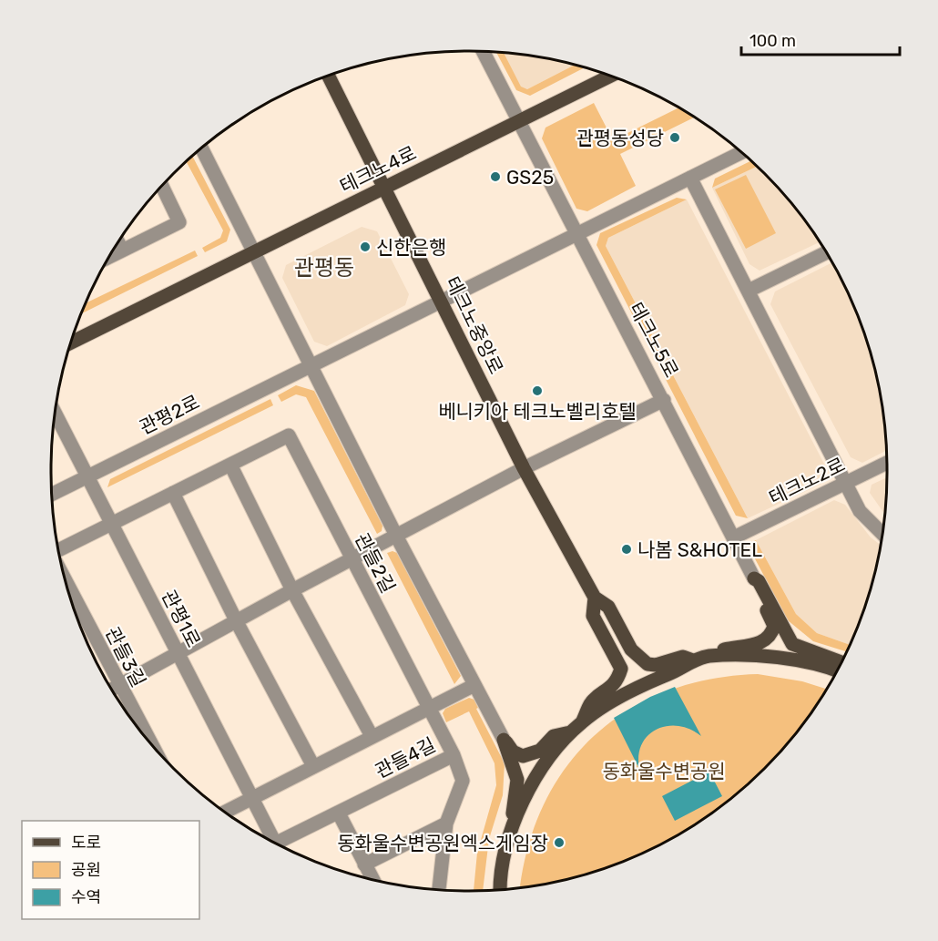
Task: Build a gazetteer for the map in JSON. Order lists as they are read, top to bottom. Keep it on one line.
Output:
{"streets":{"main road":["테크노4로","테크노중앙로"],"street":["테크노5로","관평2로","테크노2로","관들2길","관평1로","관들3길","관들4길"]},"crossings":[["테크노4로","테크노중앙로"],["테크노중앙로","관평2로"],["테크노5로","관평2로"],["테크노5로","테크노2로"],["관평2로","관평1로"],["관들2길","관평1로"],["관들2길","관들3길"],["관들2길","관들4길"],["관평1로","관들3길"]],"districts":["관평동"],"parks":["동화울수변공원"],"places":["관평동성당","GS25","신한은행","베니키아 테크노벨리호텔","나봄 S&HOTEL","동화울수변공원엑스게임장"],"legend":["도로","공원","수역"],"scale_bar":"100 m"}
